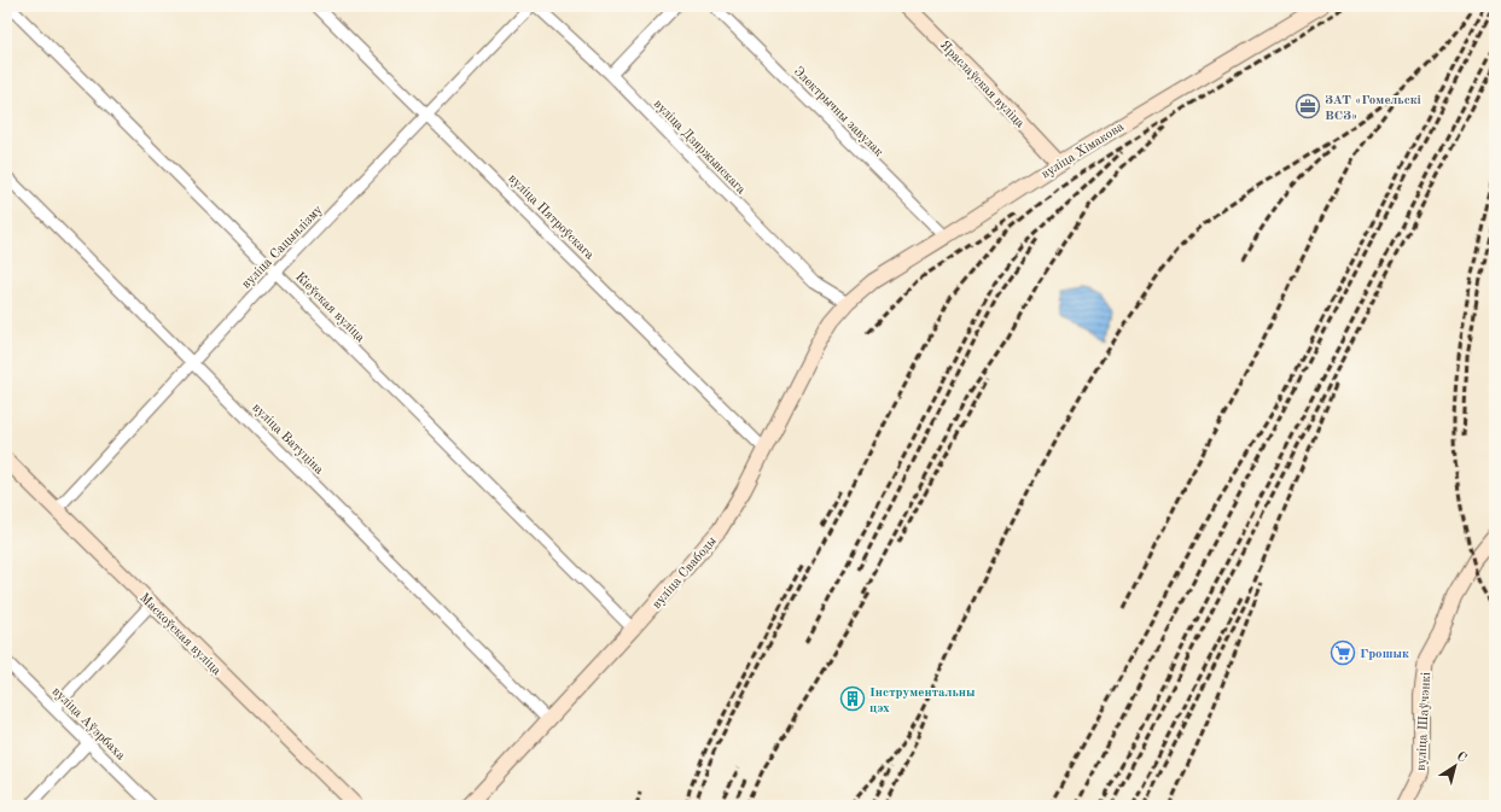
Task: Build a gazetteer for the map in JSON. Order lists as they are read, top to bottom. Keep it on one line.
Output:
{"streets":{"street":["Яраслаўская вуліца","Электрычны завулак","вуліца Дзяржынскага","вуліца Хімакова","вуліца Пятроўскага","вуліца Сацыялізму","Кіеўская вуліца","вуліца Ватуціна","вуліца Свабоды","Маскоўская вуліца","вуліца Шаўчэнкі","вуліца Аўэрбаха"]},"crossings":[["Яраслаўская вуліца","вуліца Хімакова"],["Электрычны завулак","вуліца Хімакова"],["вуліца Дзяржынскага","вуліца Хімакова"],["вуліца Дзяржынскага","вуліца Свабоды"],["вуліца Хімакова","вуліца Свабоды"],["вуліца Пятроўскага","вуліца Сацыялізму"],["вуліца Пятроўскага","вуліца Свабоды"],["вуліца Сацыялізму","Кіеўская вуліца"],["вуліца Сацыялізму","вуліца Ватуціна"],["вуліца Сацыялізму","Маскоўская вуліца"],["Кіеўская вуліца","вуліца Свабоды"],["вуліца Ватуціна","вуліца Свабоды"]],"places":{"office":["ЗАТ «Гомельскі ВСЗ»"],"supermarket":["Грошык"],"building":["Інструментальны цэх"]},"north":"top right"}
